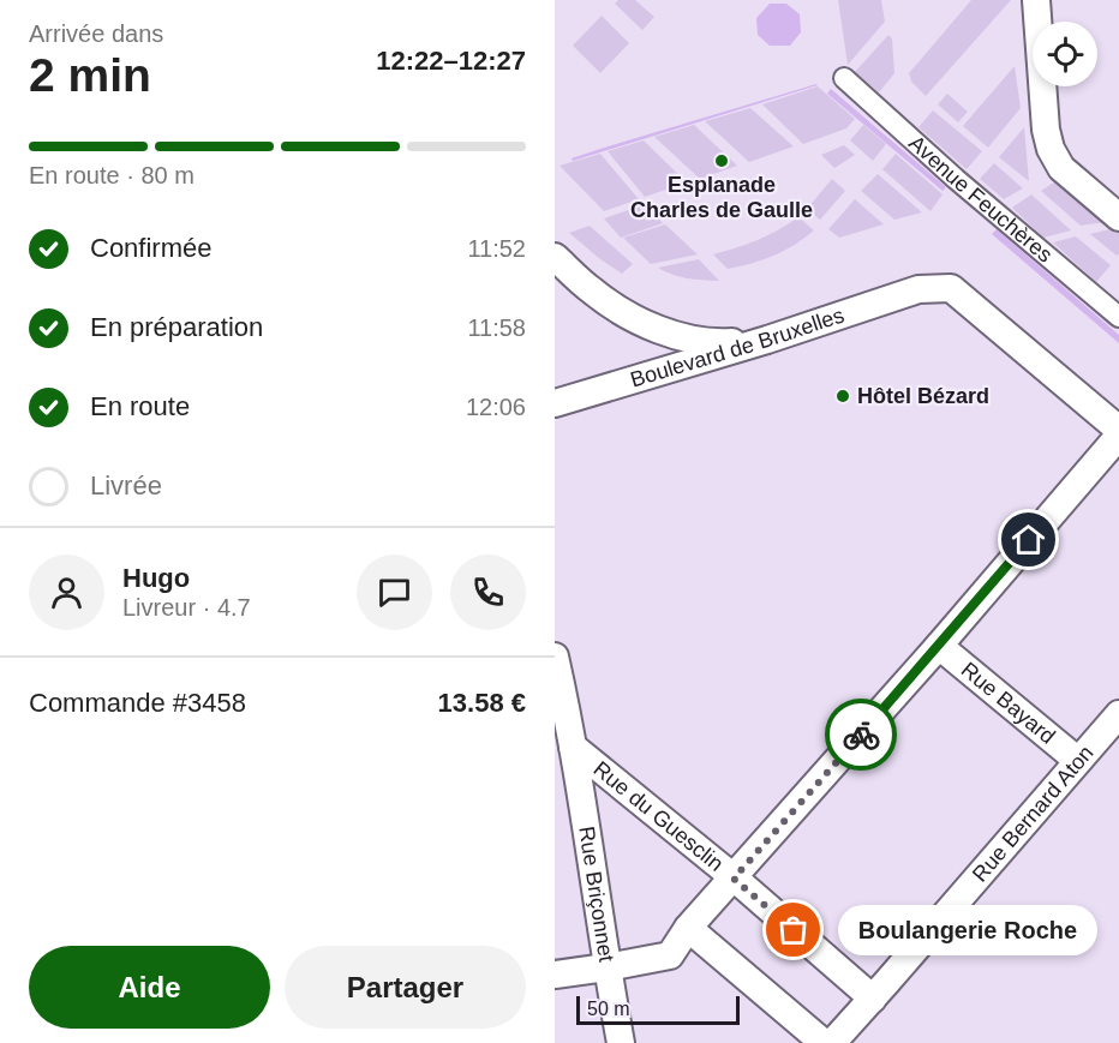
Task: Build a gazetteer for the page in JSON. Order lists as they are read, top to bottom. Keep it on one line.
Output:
{"streets":{"street":["Avenue Feuchères","Boulevard de Bruxelles","Rue Bayard","Rue Bernard Aton","Rue du Guesclin","Rue Briçonnet"]},"crossings":[["Rue Bayard","Rue Bernard Aton"],["Rue Bernard Aton","Rue du Guesclin"],["Rue du Guesclin","Rue Briçonnet"]],"places":["Esplanade Charles de Gaulle","Hôtel Bézard","Boulangerie Roche"],"scale_bar":"50 m","page":{"heading":["2 min","Arrivée dans","12:22–12:27"],"panel":["Hugo","Livreur · 4.7","Commande #3458","13.58 €"],"bar":"En route · 80 m","list":[["Confirmée","11:52"],["En préparation","11:58"],["En route","12:06"],"Livrée"],"bubble":"Boulangerie Roche","buttons":["Aide","Partager"],"scale":"50 m"}}
